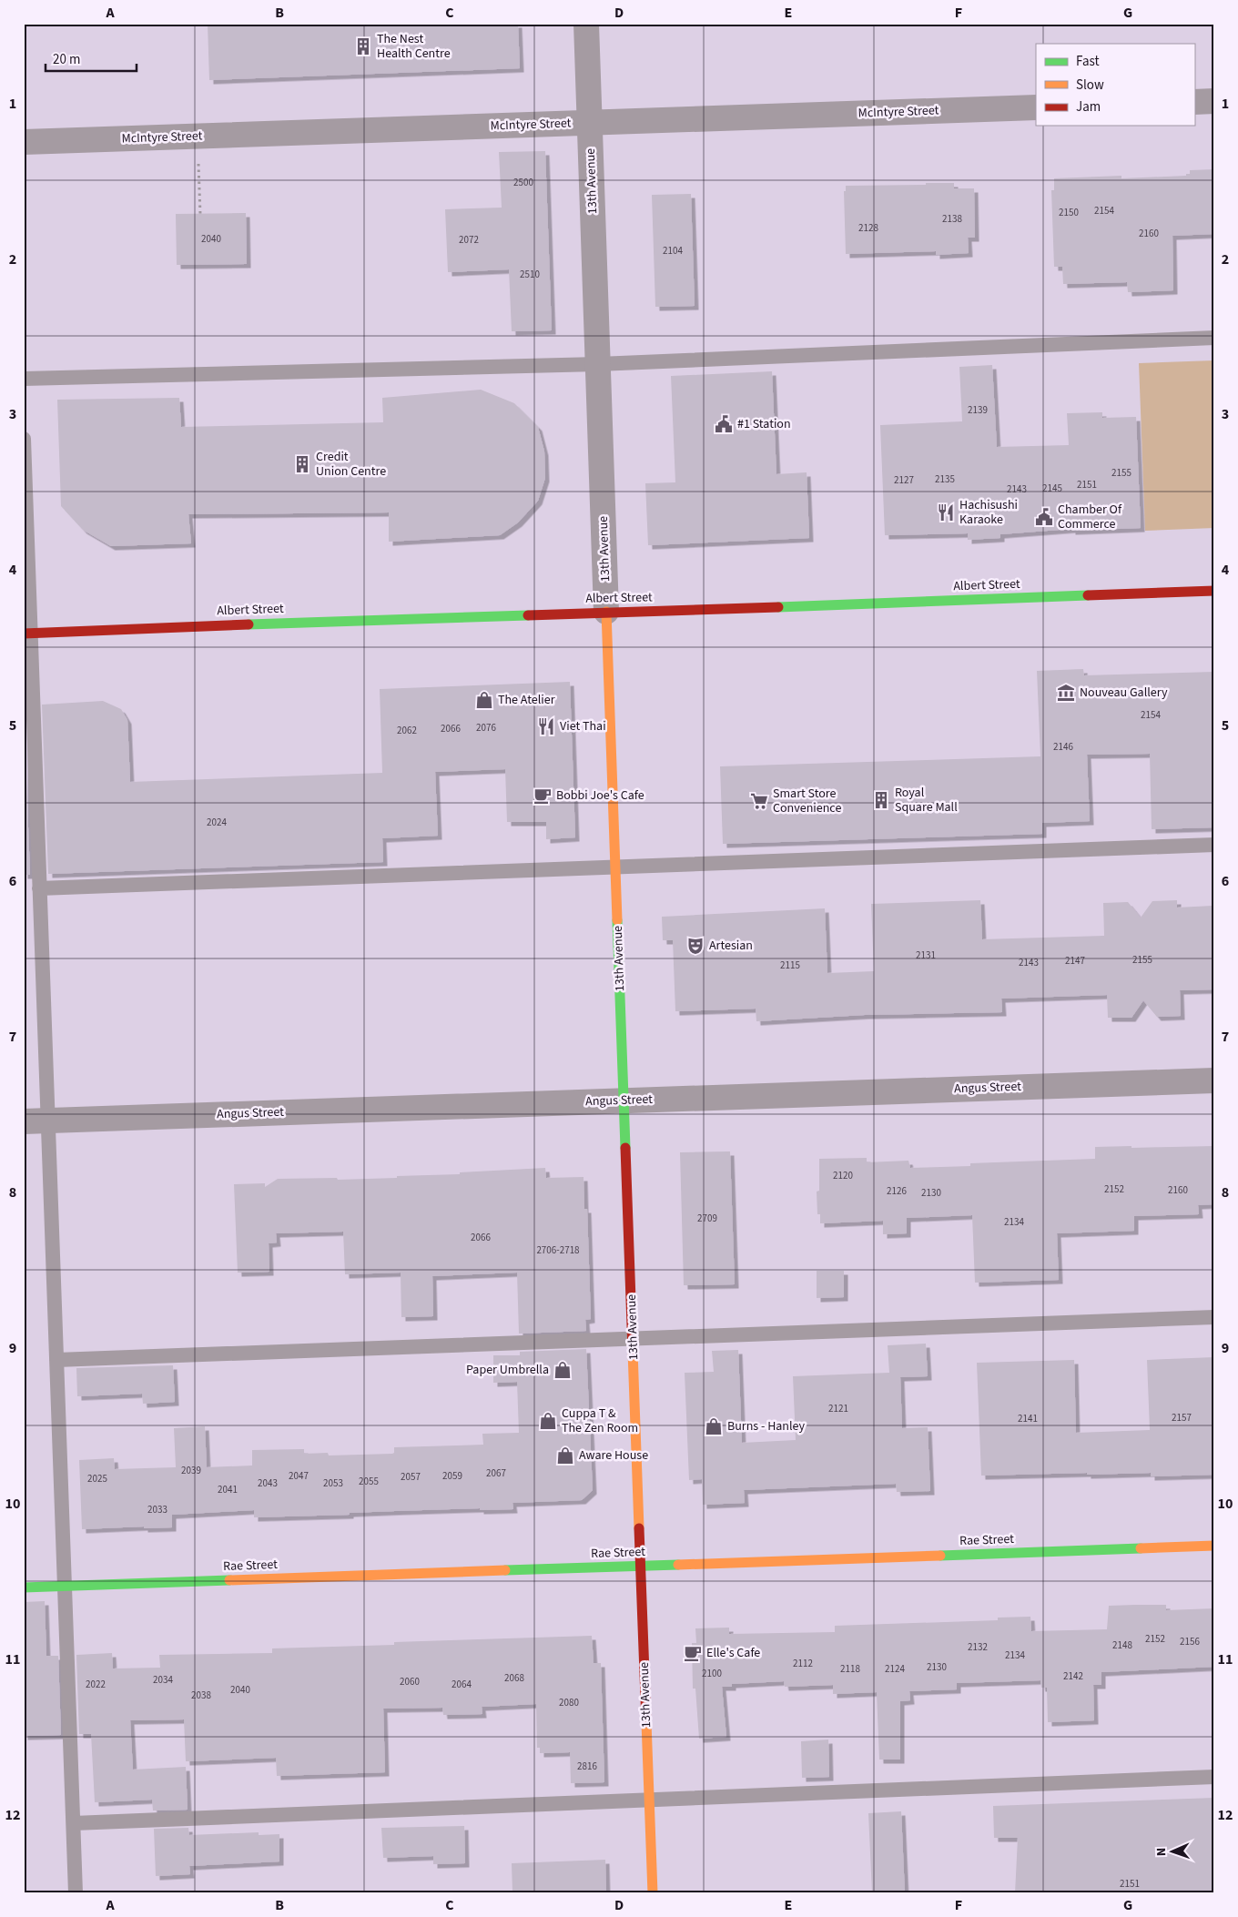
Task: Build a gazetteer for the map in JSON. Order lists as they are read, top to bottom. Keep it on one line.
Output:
{"streets":{"street":["McIntyre Street","13th Avenue","Albert Street","Angus Street","Rae Street"]},"crossings":[["McIntyre Street","13th Avenue"],["13th Avenue","Albert Street"],["13th Avenue","Angus Street"],["13th Avenue","Rae Street"]],"places":{"building":["The Nest Health Centre","Credit Union Centre","Royal Square Mall"],"public building":["#1 Station","Chamber Of Commerce"],"restaurant":["Hachisushi Karaoke","Viet Thai"],"museum":["Nouveau Gallery"],"shop":["The Atelier","Paper Umbrella","Cuppa T & The Zen Room","Burns - Hanley","Aware House"],"cafe":["Bobbi Joe's Cafe","Elle's Cafe"],"supermarket":["Smart Store Convenience"],"theatre":["Artesian"]},"house_numbers":["2500","2154","2150","2138","2128","2160","2040","2072","2104","2510","2139","2155","2135","2127","2151","2145","2143","2154","2076","2066","2062","2146","2024","2131","2155","2147","2143","2115","2120","2152","2160","2126","2130","2709","2134","2066","2706-2718","2121","2157","2141","2039","2067","2047","2059","2057","2025","2055","2043","2053","2041","2033","2152","2156","2148","2132","2134","2112","2130","2118","2124","2100","2142","2068","2034","2060","2022","2064","2040","2038","2080","2816","2151"],"legend":["Fast","Slow","Jam"],"scale_bar":"20 m","north":"left","grid":{"columns":["A","B","C","D","E","F","G"],"rows":["1","2","3","4","5","6","7","8","9","10","11","12"]}}
